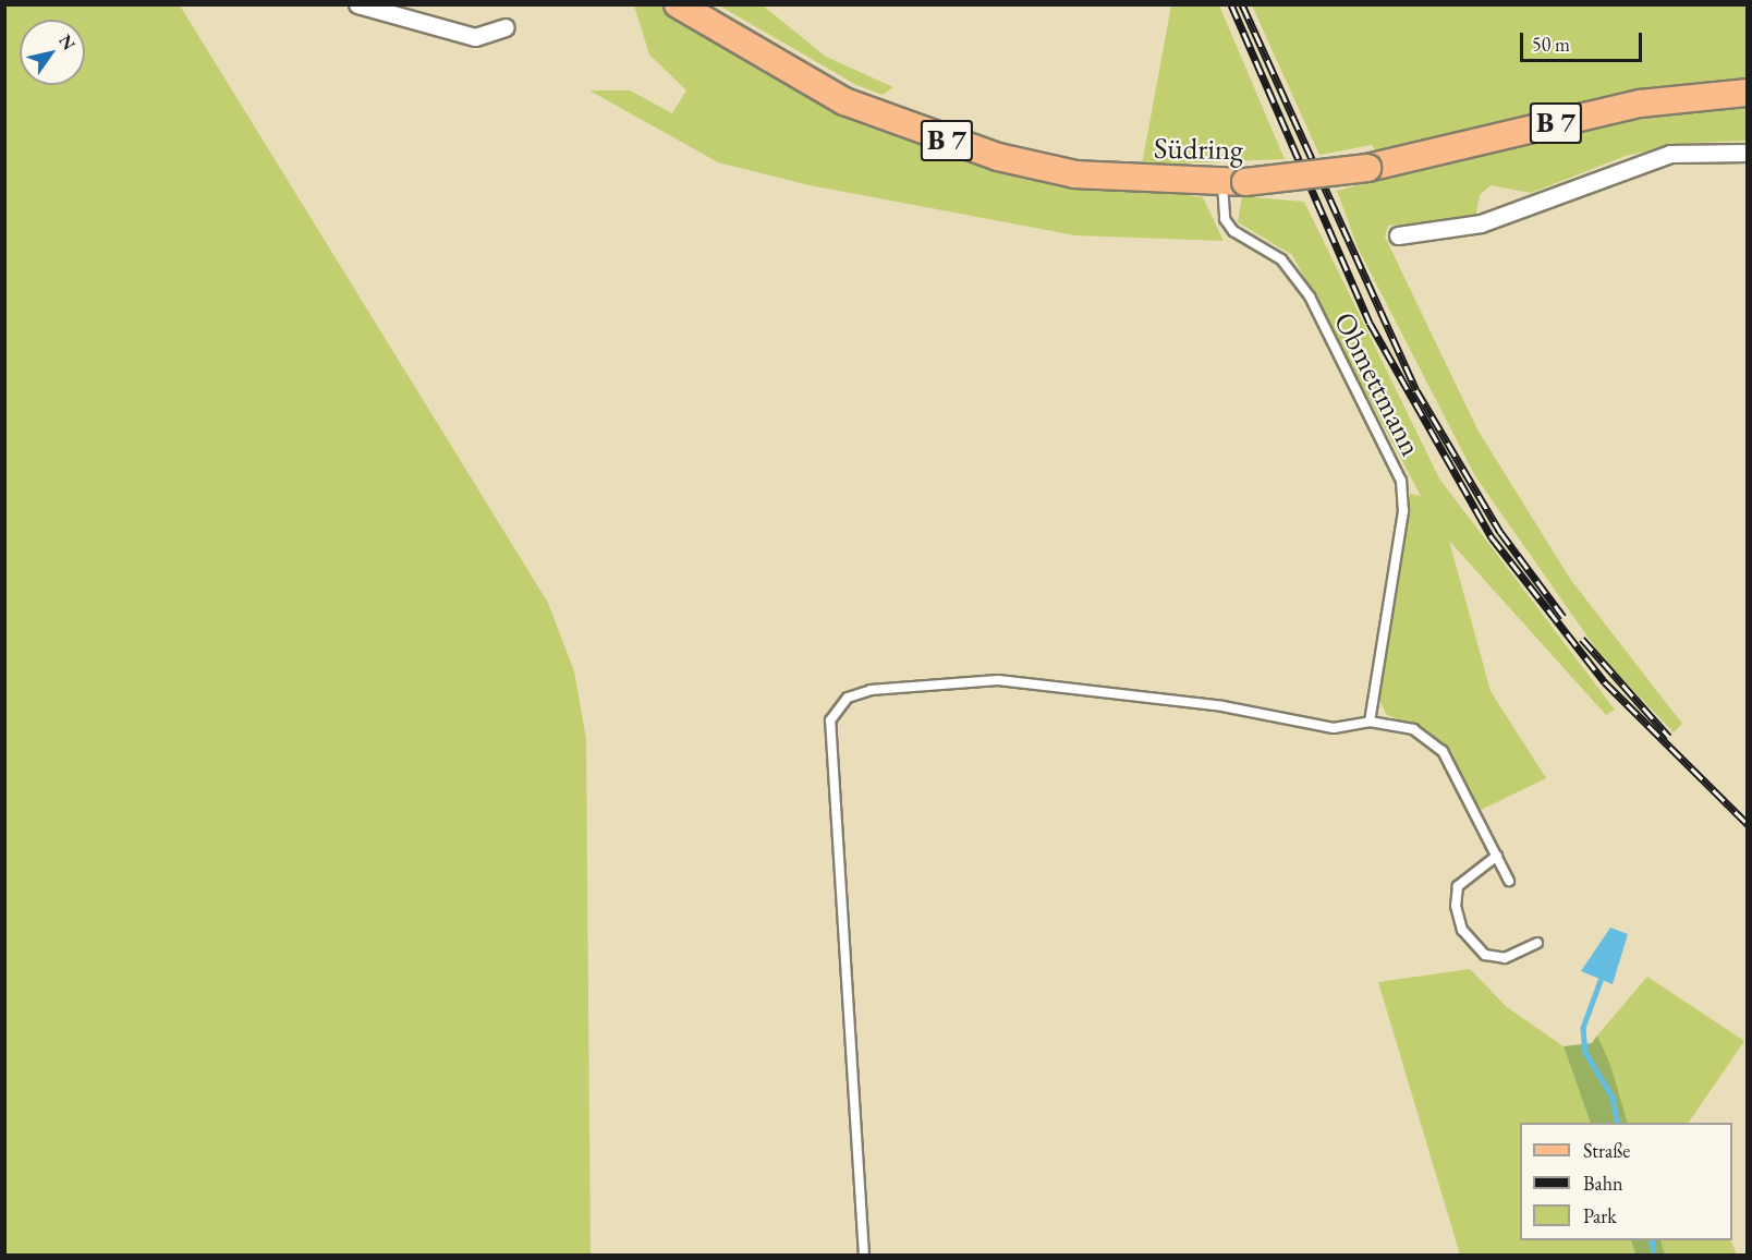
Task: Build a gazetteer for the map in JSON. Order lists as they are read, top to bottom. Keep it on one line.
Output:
{"streets":{"main road":["B 7","Südring"],"lane":["Obmettmann"]},"crossings":[["Südring","Obmettmann"]],"legend":["Straße","Bahn","Park"],"scale_bar":"50 m","north":"top right"}
